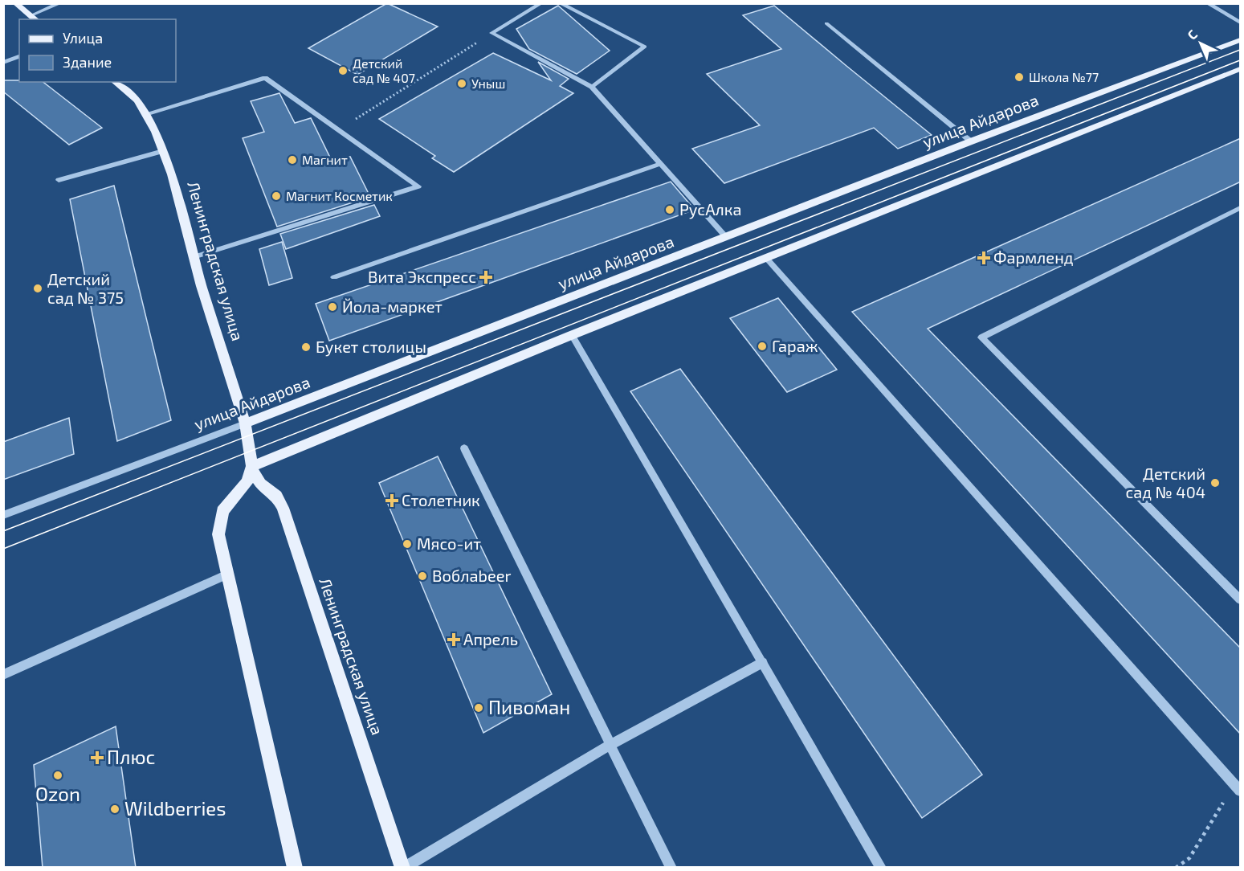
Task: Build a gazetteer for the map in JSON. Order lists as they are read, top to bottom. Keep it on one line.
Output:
{"streets":{"main road":["улица Айдарова","Ленинградская улица"]},"crossings":[["улица Айдарова","Ленинградская улица"]],"places":{"other":["Детский сад № 407","Школа №77","Уныш","Магнит","Магнит Косметик","РусАлка","Детский сад № 375","Йола-маркет","Гараж","Букет столицы","Детский сад № 404","Мясо-ит","Воблаbeer","Пивоман","Ozon","Wildberries"],"health":["Фармленд","Вита Экспресс","Столетник","Апрель","Плюс"]},"legend":["Улица","Здание"],"north":"top left"}
